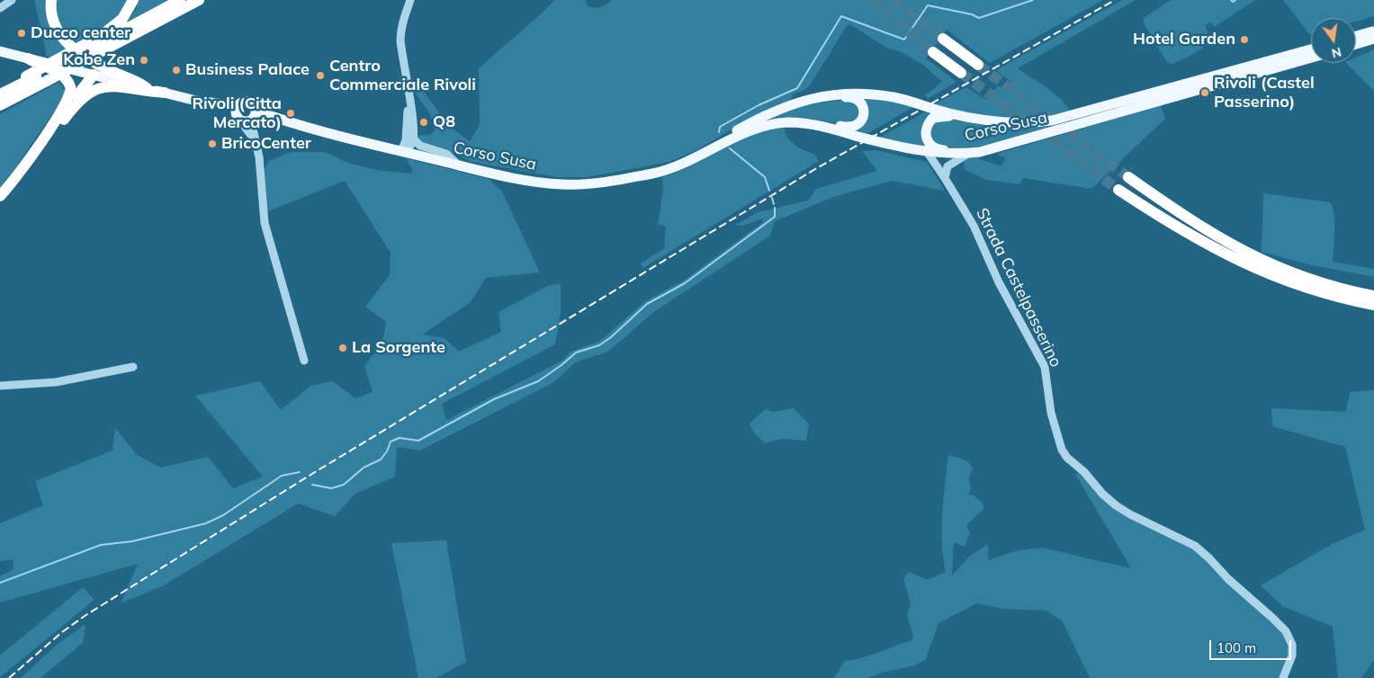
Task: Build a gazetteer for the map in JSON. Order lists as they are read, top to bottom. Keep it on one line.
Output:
{"streets":{"main road":["Corso Susa"],"street":["Strada Castelpasserino"]},"crossings":[["Corso Susa","Strada Castelpasserino"]],"places":["Ducco center","Hotel Garden","Kobe Zen","Business Palace","Centro Commerciale Rivoli","Rivoli (Castel Passerino)","Rivoli (Citta Mercato)","Q8","BricoCenter","La Sorgente"],"scale_bar":"100 m","north":"bottom"}
